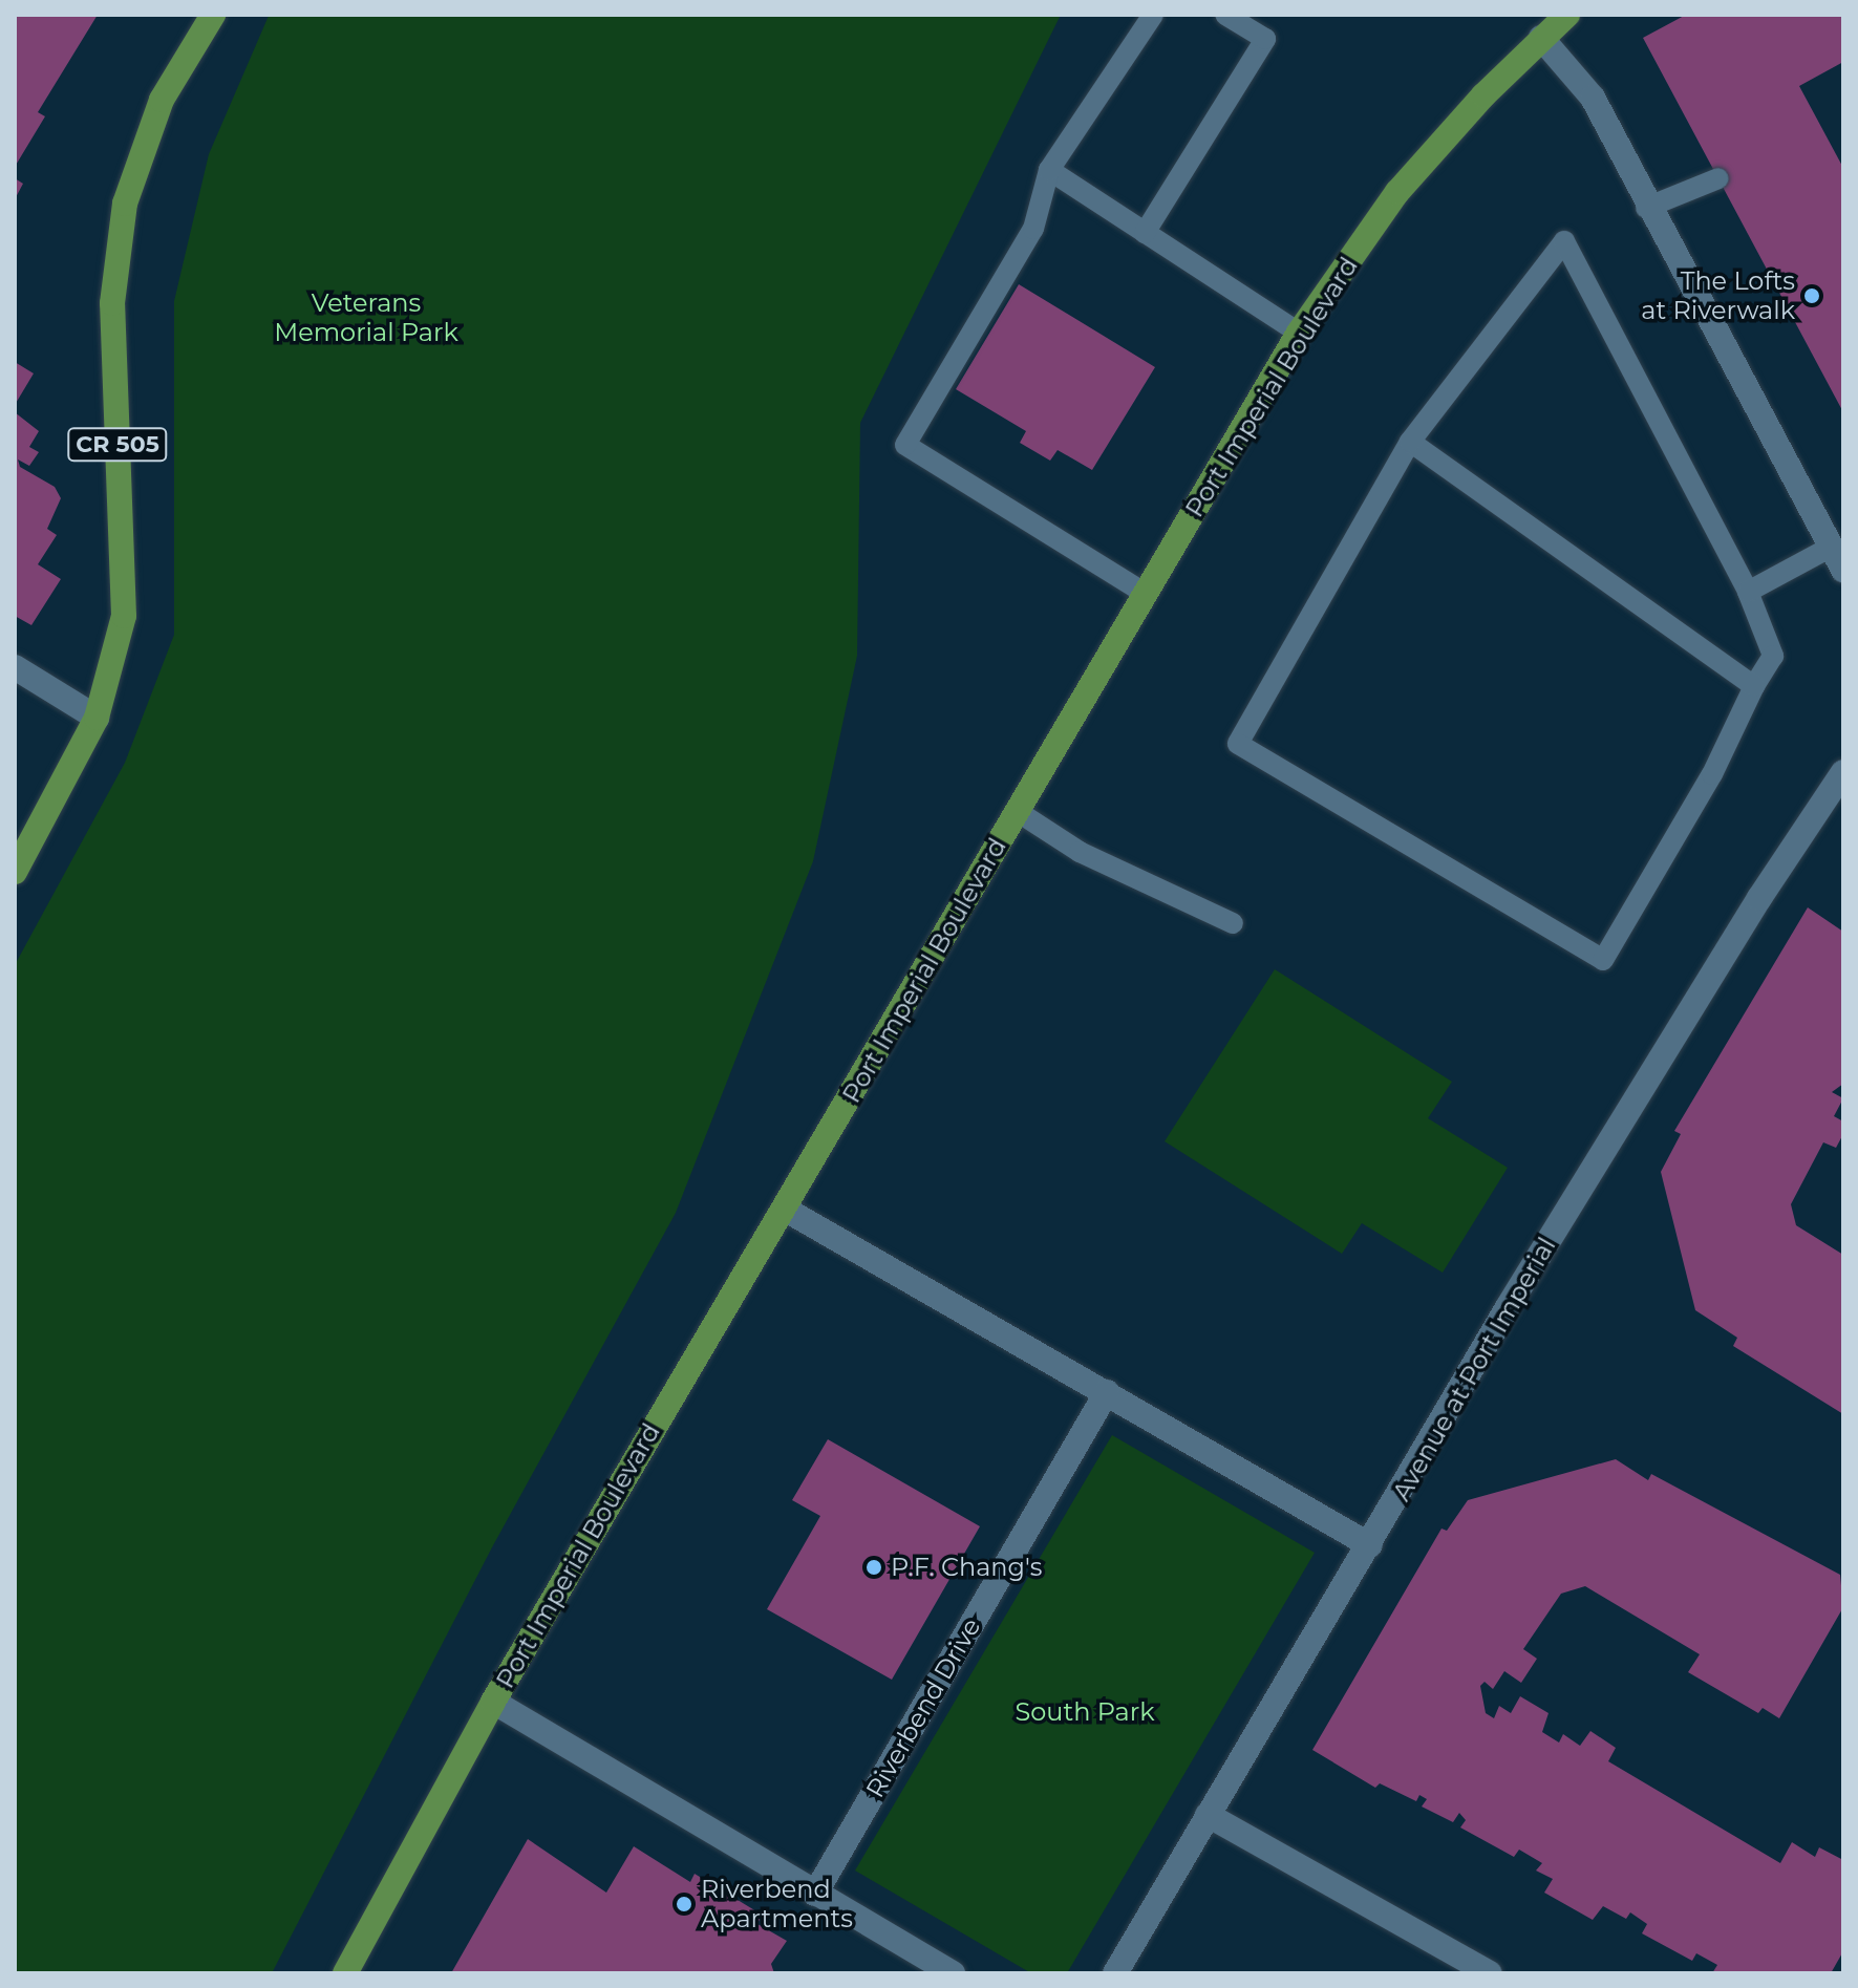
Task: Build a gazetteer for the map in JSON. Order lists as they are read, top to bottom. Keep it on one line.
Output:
{"streets":{"main road":["Port Imperial Boulevard","CR 505"],"street":["Avenue at Port Imperial","Riverbend Drive"]},"parks":["Veterans Memorial Park","South Park"],"places":["The Lofts at Riverwalk","P.F. Chang's","Riverbend Apartments"]}
